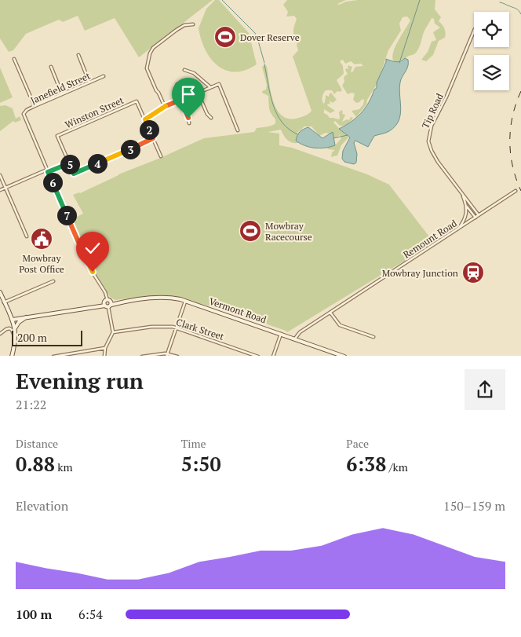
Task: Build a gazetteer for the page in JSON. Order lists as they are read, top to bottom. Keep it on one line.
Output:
{"streets":{"street":["Janefield Street","Tip Road","Winston Street","Remount Road","Vermont Road","Clark Street"]},"crossings":[["Tip Road","Remount Road"],["Remount Road","Vermont Road"]],"places":{"sports":["Dover Reserve","Mowbray Racecourse"],"public building":["Mowbray Post Office"],"station":["Mowbray Junction"]},"scale_bar":"200 m","page":{"pins":["2","3","4","5","6","7"],"scale":"200 m","heading":["Evening run","21:22"],"stats":[["Distance","0.88 km"],["Time","5:50"],["Pace","6:38 /km"]],"chart":["Elevation","150–159 m"],"list":[{"name":"100 m","note":"6:54"}]}}
